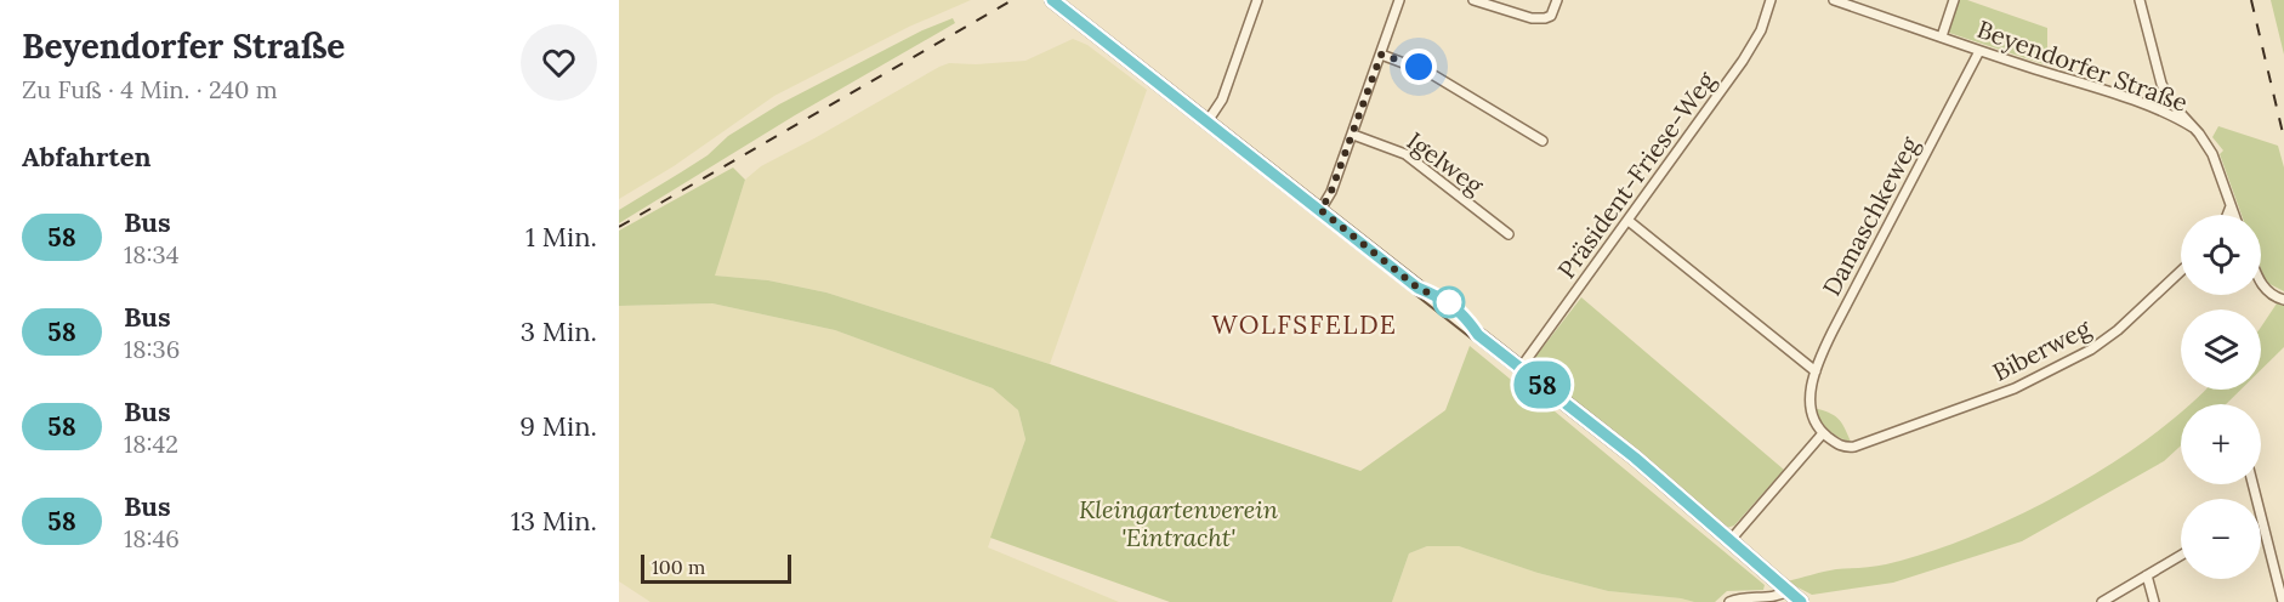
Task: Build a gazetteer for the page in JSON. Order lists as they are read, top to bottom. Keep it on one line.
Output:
{"streets":{"street":["Beyendorfer Straße","Igelweg","Präsident-Friese-Weg","Damaschkeweg","Biberweg"]},"crossings":[["Beyendorfer Straße","Damaschkeweg"],["Damaschkeweg","Biberweg"]],"districts":["WOLFSFELDE"],"parks":["Kleingartenverein 'Eintracht'"],"lines":["bus line 58"],"scale_bar":"100 m","page":{"heading":[["Beyendorfer Straße","Zu Fuß · 4 Min. · 240 m"],"Abfahrten"],"on_map":"58","list":[{"mark":"58","name":"Bus","note":"18:34","value":"1 Min."},{"mark":"58","name":"Bus","note":"18:36","value":"3 Min."},{"mark":"58","name":"Bus","note":"18:42","value":"9 Min."},{"mark":"58","name":"Bus","note":"18:46","value":"13 Min."}],"map_buttons":["+","−"],"scale":"100 m"}}
